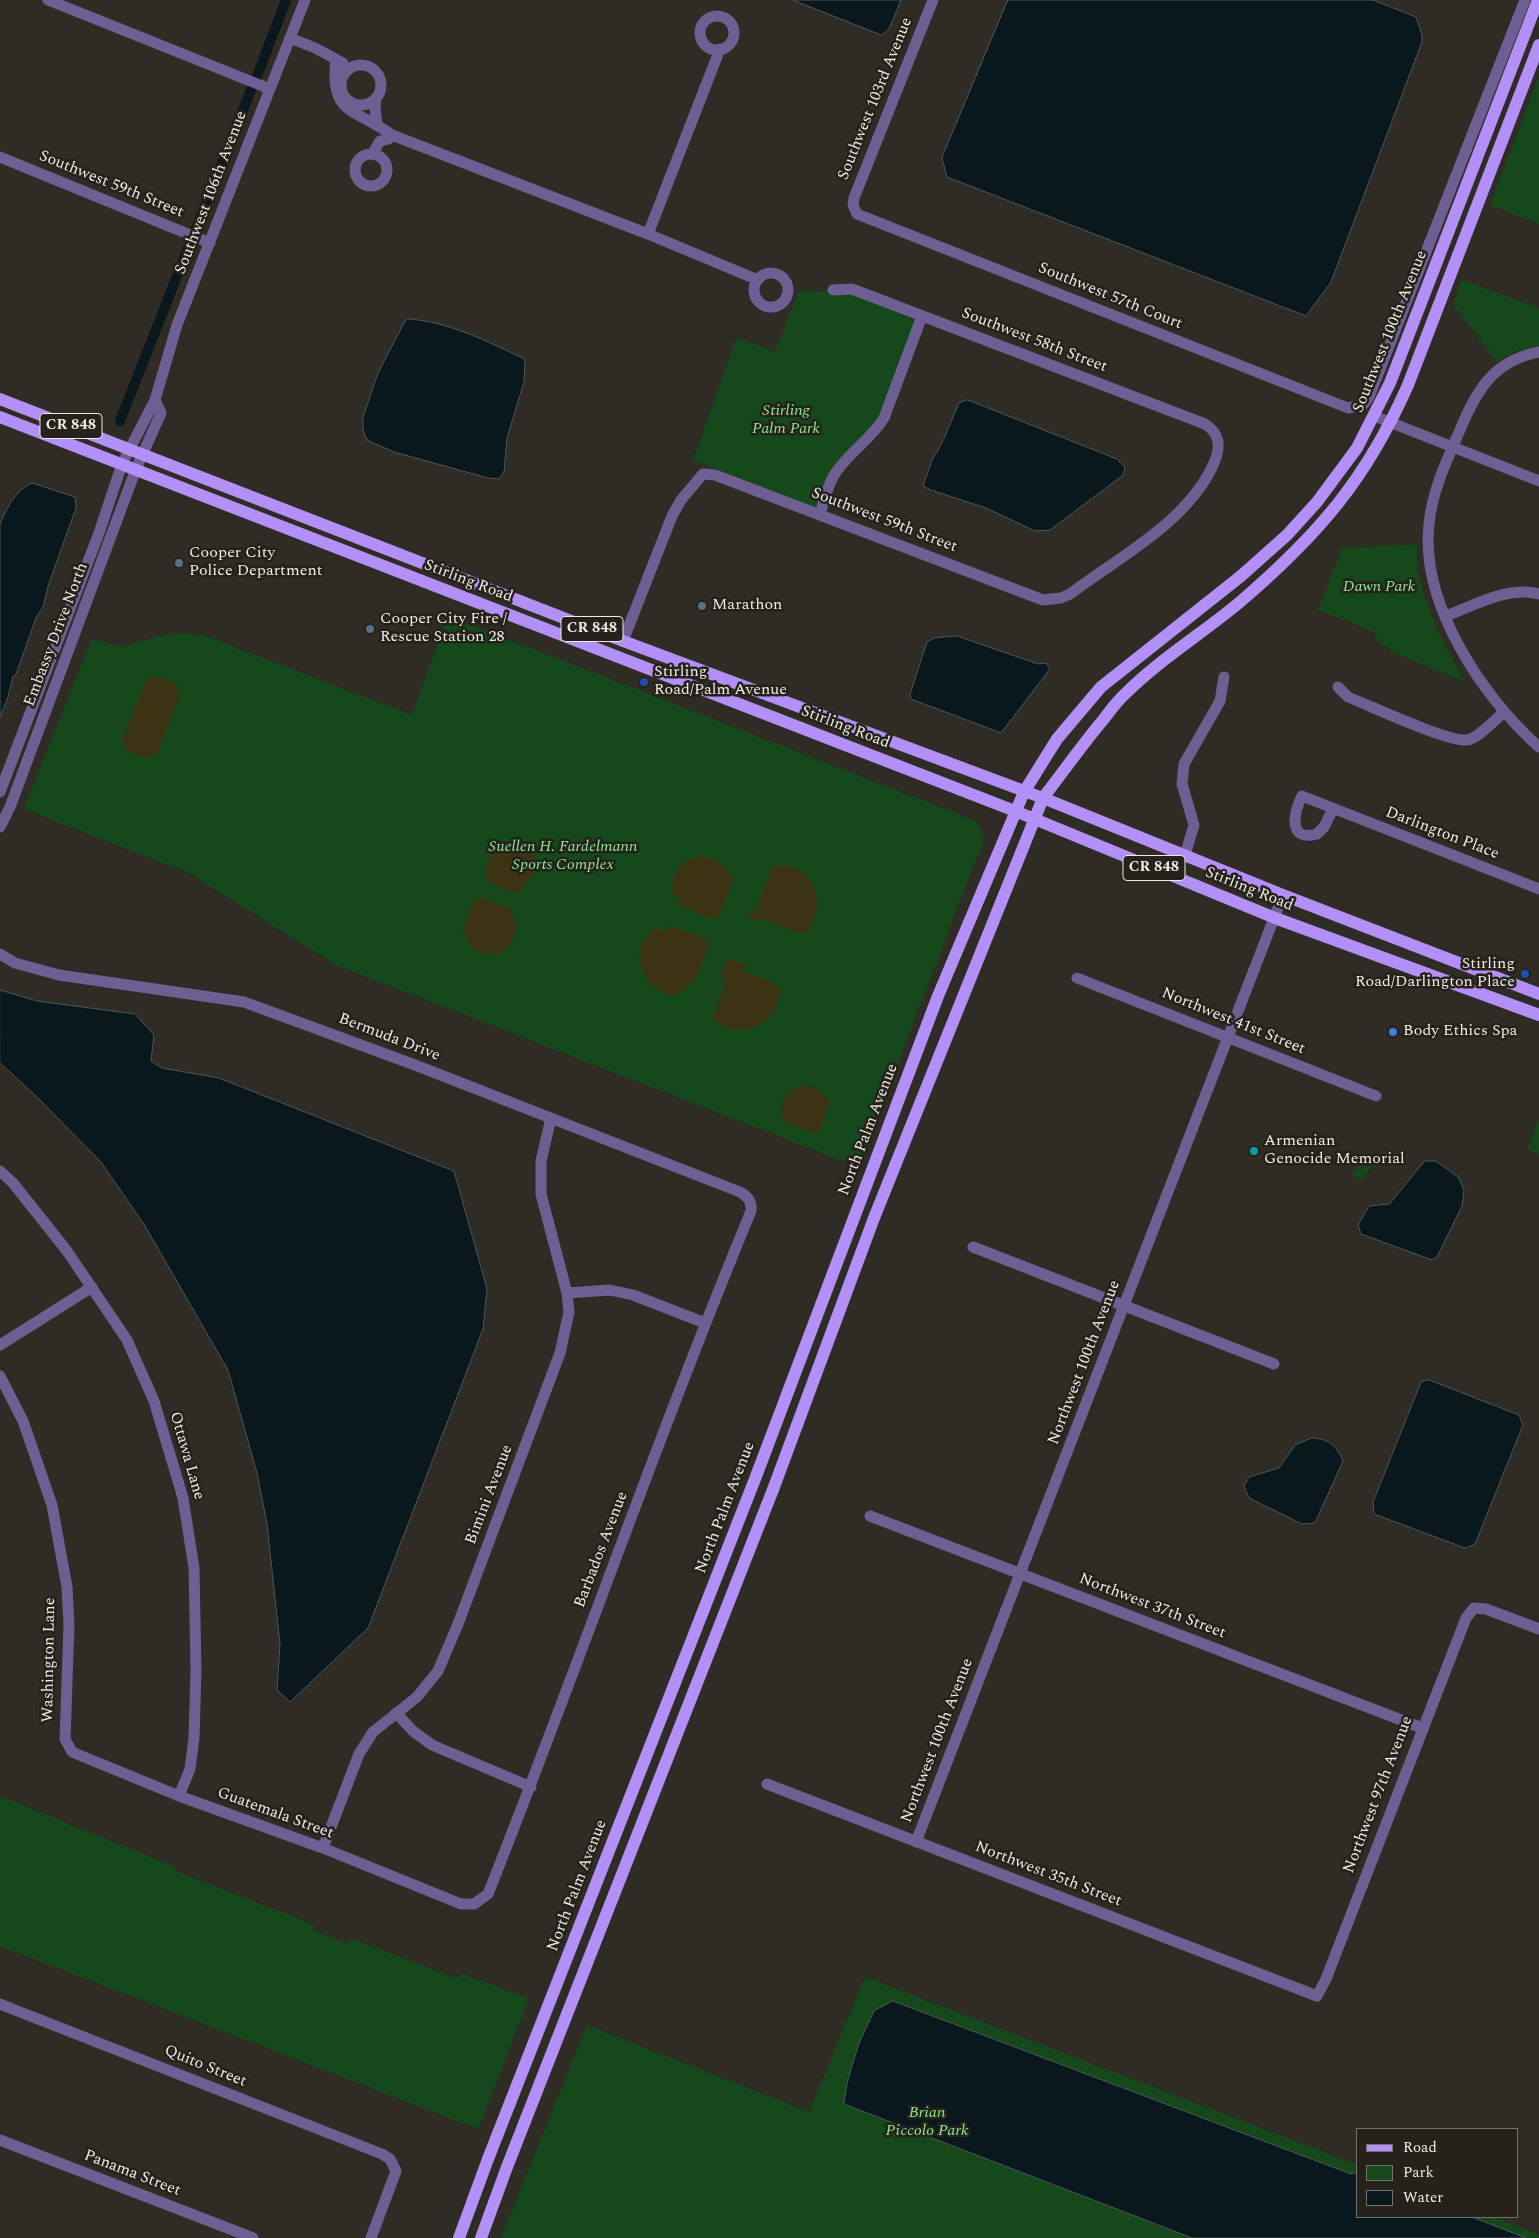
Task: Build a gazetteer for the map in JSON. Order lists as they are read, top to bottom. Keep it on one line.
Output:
{"streets":{"main road":["Southwest 100th Avenue","CR 848","Stirling Road","North Palm Avenue"],"street":["Southwest 103rd Avenue","Southwest 59th Street","Southwest 106th Avenue","Southwest 57th Court","Southwest 58th Street","Embassy Drive North","Darlington Place","Northwest 41st Street","Bermuda Drive","Northwest 100th Avenue","Ottawa Lane","Bimini Avenue","Barbados Avenue","Northwest 37th Street","Washington Lane","Northwest 97th Avenue","Guatemala Street","Northwest 35th Street","Quito Street","Panama Street"]},"crossings":[["Southwest 103rd Avenue","Southwest 57th Court"],["Southwest 59th Street","Southwest 106th Avenue"],["Southwest 59th Street","Southwest 58th Street"],["Southwest 59th Street","Stirling Road"],["Southwest 106th Avenue","Stirling Road"],["Southwest 106th Avenue","Embassy Drive North"],["Southwest 57th Court","Southwest 100th Avenue"],["Southwest 100th Avenue","Stirling Road"],["Southwest 100th Avenue","North Palm Avenue"],["Stirling Road","Embassy Drive North"],["Stirling Road","North Palm Avenue"],["Stirling Road","Northwest 100th Avenue"],["Northwest 41st Street","Northwest 100th Avenue"],["Bermuda Drive","Bimini Avenue"],["Bermuda Drive","Barbados Avenue"],["Northwest 100th Avenue","Northwest 37th Street"],["Northwest 100th Avenue","Northwest 35th Street"],["Ottawa Lane","Guatemala Street"],["Bimini Avenue","Guatemala Street"],["Barbados Avenue","Guatemala Street"],["Northwest 37th Street","Northwest 97th Avenue"],["Washington Lane","Guatemala Street"],["Northwest 97th Avenue","Northwest 35th Street"]],"parks":["Stirling Palm Park","Dawn Park","Suellen H. Fardelmann Sports Complex","Brian Piccolo Park"],"places":["Cooper City Police Department","Marathon","Cooper City Fire / Rescue Station 28","Stirling Road/Palm Avenue","Stirling Road/Darlington Place","Body Ethics Spa","Armenian Genocide Memorial"],"legend":["Road","Park","Water"]}
